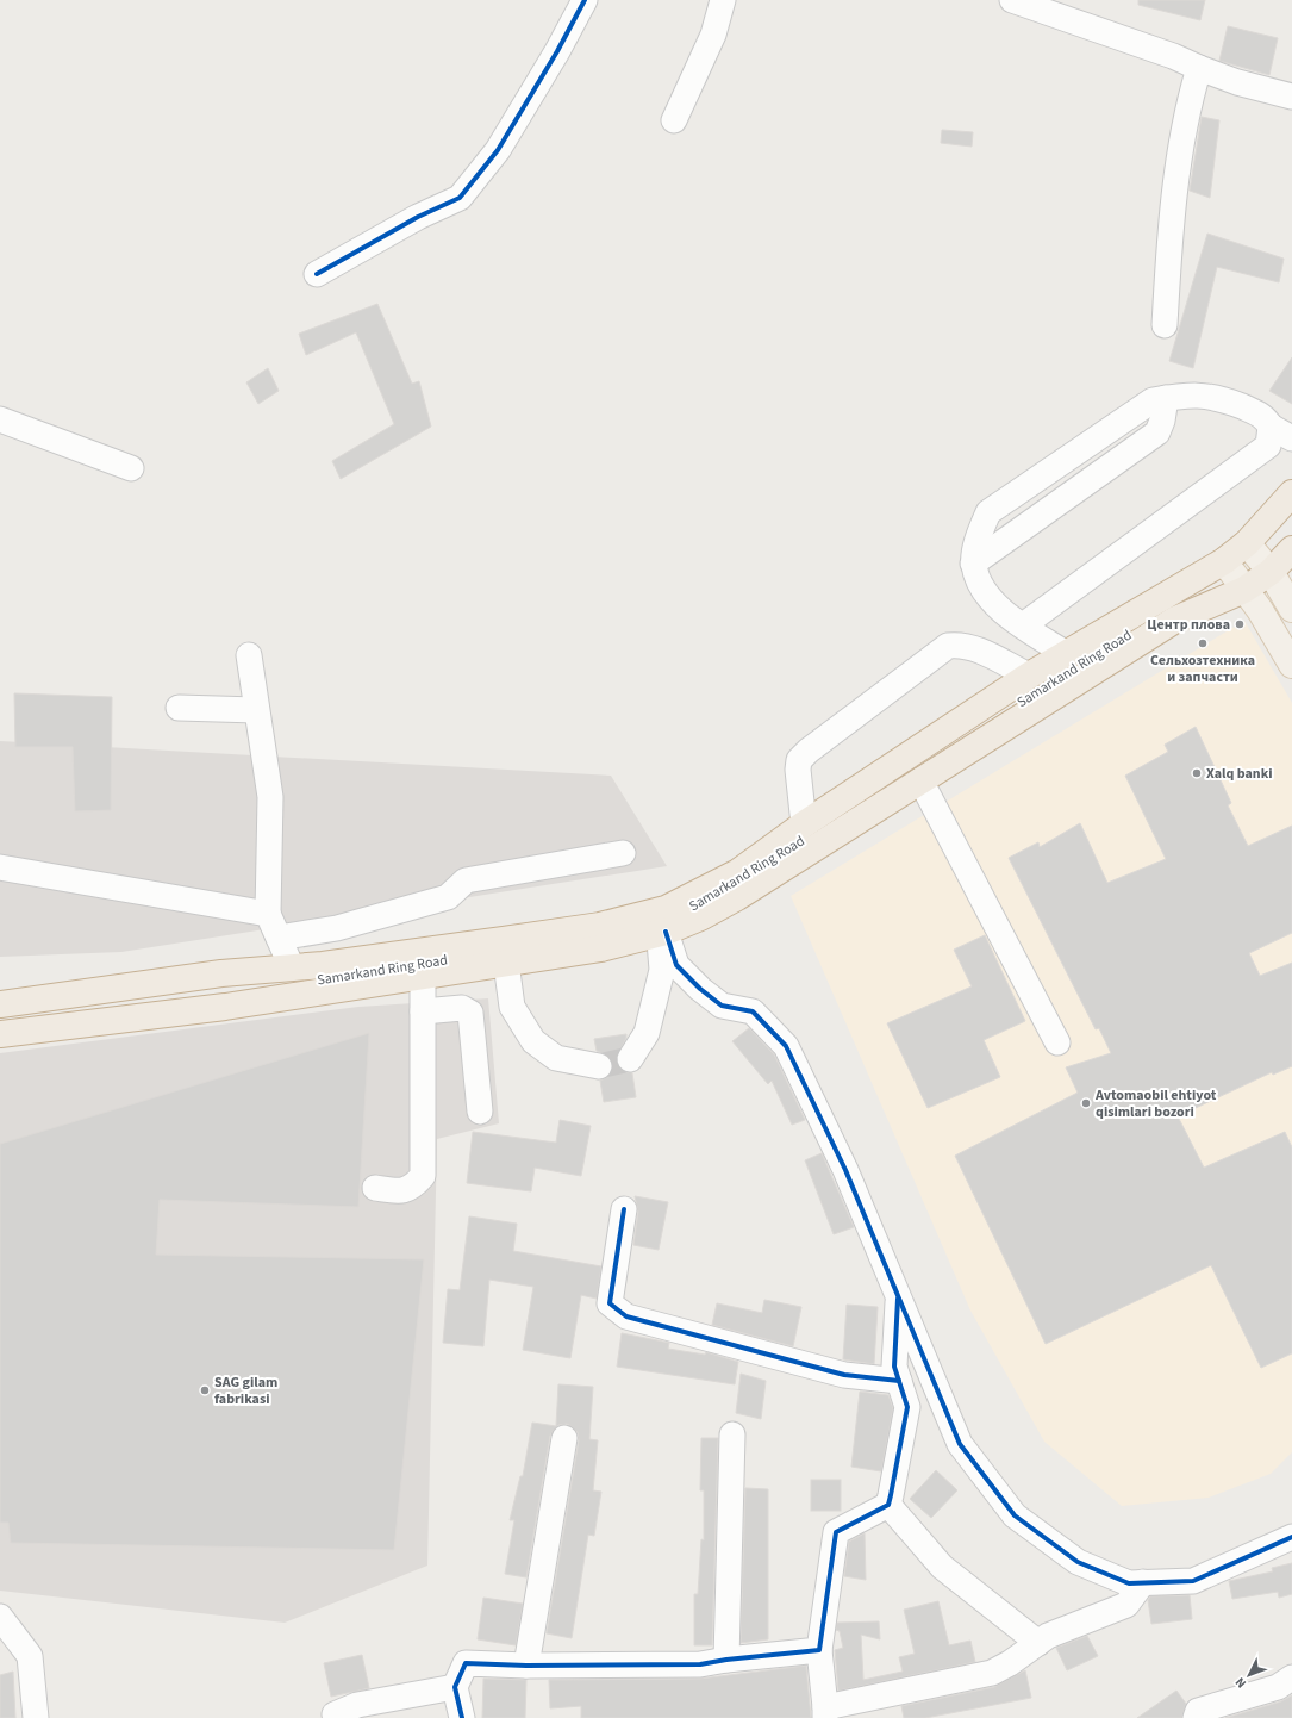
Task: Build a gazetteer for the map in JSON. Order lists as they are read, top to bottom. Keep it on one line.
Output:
{"streets":{"highway":["Samarkand Ring Road"]},"places":["Центр плова","Сельхозтехника и запчасти","Xalq banki","Avtomaobil ehtiyot qisimlari bozori","SAG gilam fabrikasi"],"north":"bottom left"}
